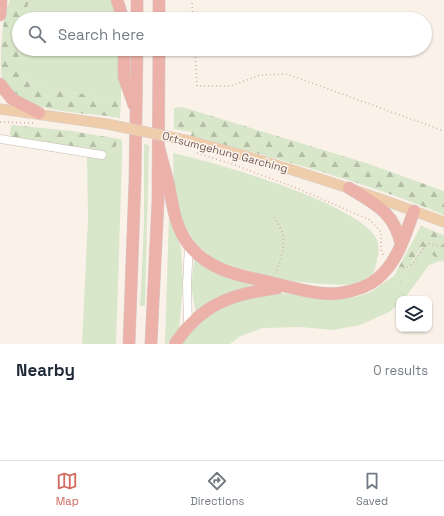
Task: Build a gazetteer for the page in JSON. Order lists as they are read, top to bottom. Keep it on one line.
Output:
{"streets":{"main road":["Ortsumgehung Garching"]},"page":{"search":"Search here","heading":["Nearby","0 results"],"nav":["Map","Directions","Saved"]}}
